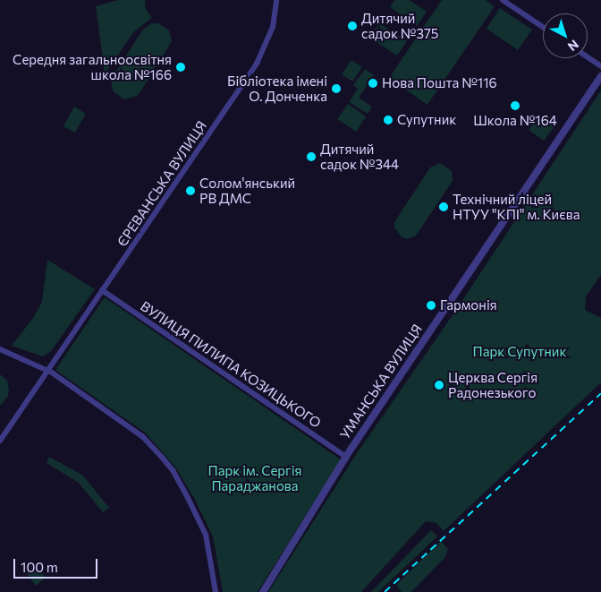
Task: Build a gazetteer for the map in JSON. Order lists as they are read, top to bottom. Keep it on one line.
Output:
{"streets":{"street":["ЄРЕВАНСЬКА ВУЛИЦЯ","ВУЛИЦЯ ПИЛИПА КОЗИЦЬКОГО","УМАНСЬКА ВУЛИЦЯ"]},"crossings":[["ЄРЕВАНСЬКА ВУЛИЦЯ","ВУЛИЦЯ ПИЛИПА КОЗИЦЬКОГО"],["ВУЛИЦЯ ПИЛИПА КОЗИЦЬКОГО","УМАНСЬКА ВУЛИЦЯ"]],"parks":["Парк Супутник","Парк ім. Сергія Параджанова"],"places":["Дитячий садок №375","Середня загальноосвітня школа №166","Нова Пошта №116","Бібліотека імені О. Донченка","Школа №164","Супутник","Дитячий садок №344","Солом'янський РВ ДМС","Технічний ліцей НТУУ \"КПІ\" м. Києва","Гармонія","Церква Сергія Радонезького"],"scale_bar":"100 m","north":"bottom right"}
